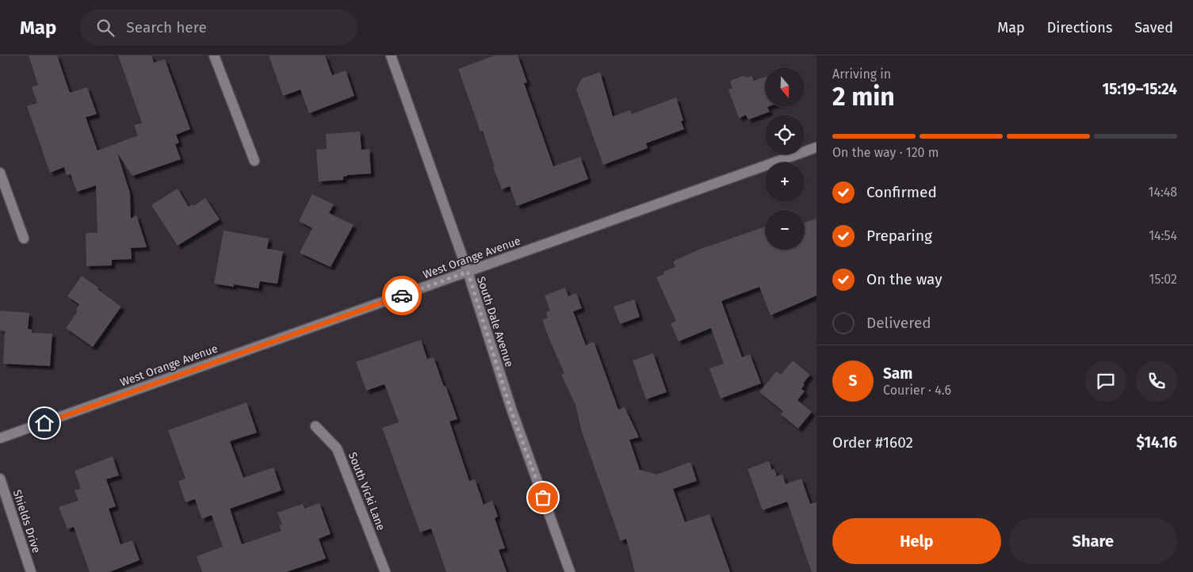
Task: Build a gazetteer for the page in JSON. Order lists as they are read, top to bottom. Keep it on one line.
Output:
{"streets":{"street":["West Orange Avenue","South Dale Avenue","South Vicki Lane","Shields Drive"]},"crossings":[["West Orange Avenue","South Dale Avenue"]],"north":"bottom","page":{"header":"Map","search":"Search here","nav":["Map","Directions","Saved"],"heading":["2 min","Arriving in","15:19–15:24"],"panel":["Sam","Courier · 4.6","Order #1602","$14.16"],"map_buttons":["+","−"],"bar":"On the way · 120 m","list":[["Confirmed","14:48"],["Preparing","14:54"],["On the way","15:02"],"Delivered"],"round":"S","buttons":["Help","Share"]}}
